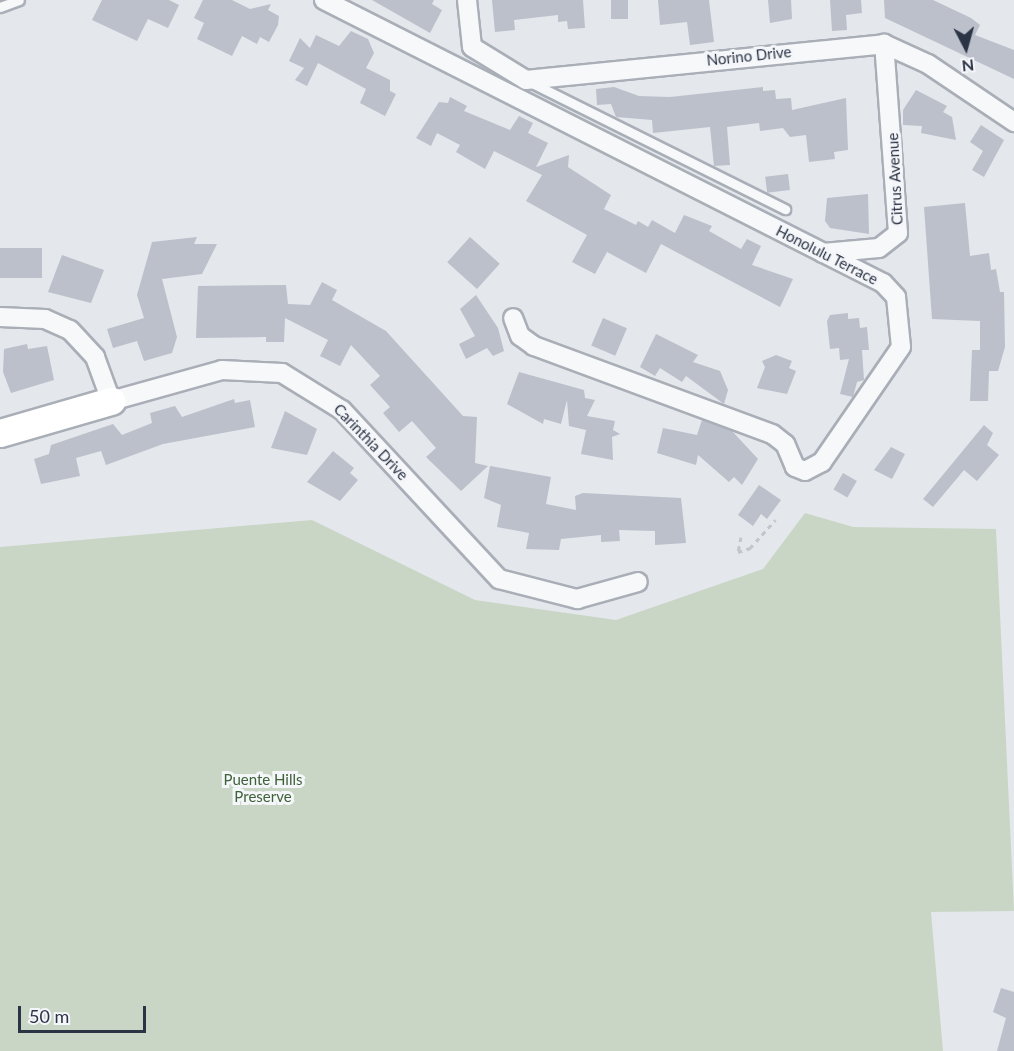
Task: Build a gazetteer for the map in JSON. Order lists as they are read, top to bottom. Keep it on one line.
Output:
{"streets":{"street":["Norino Drive","Citrus Avenue","Honolulu Terrace","Carinthia Drive"]},"crossings":[["Norino Drive","Citrus Avenue"],["Citrus Avenue","Honolulu Terrace"]],"parks":["Puente Hills Preserve"],"scale_bar":"50 m","north":"bottom"}
